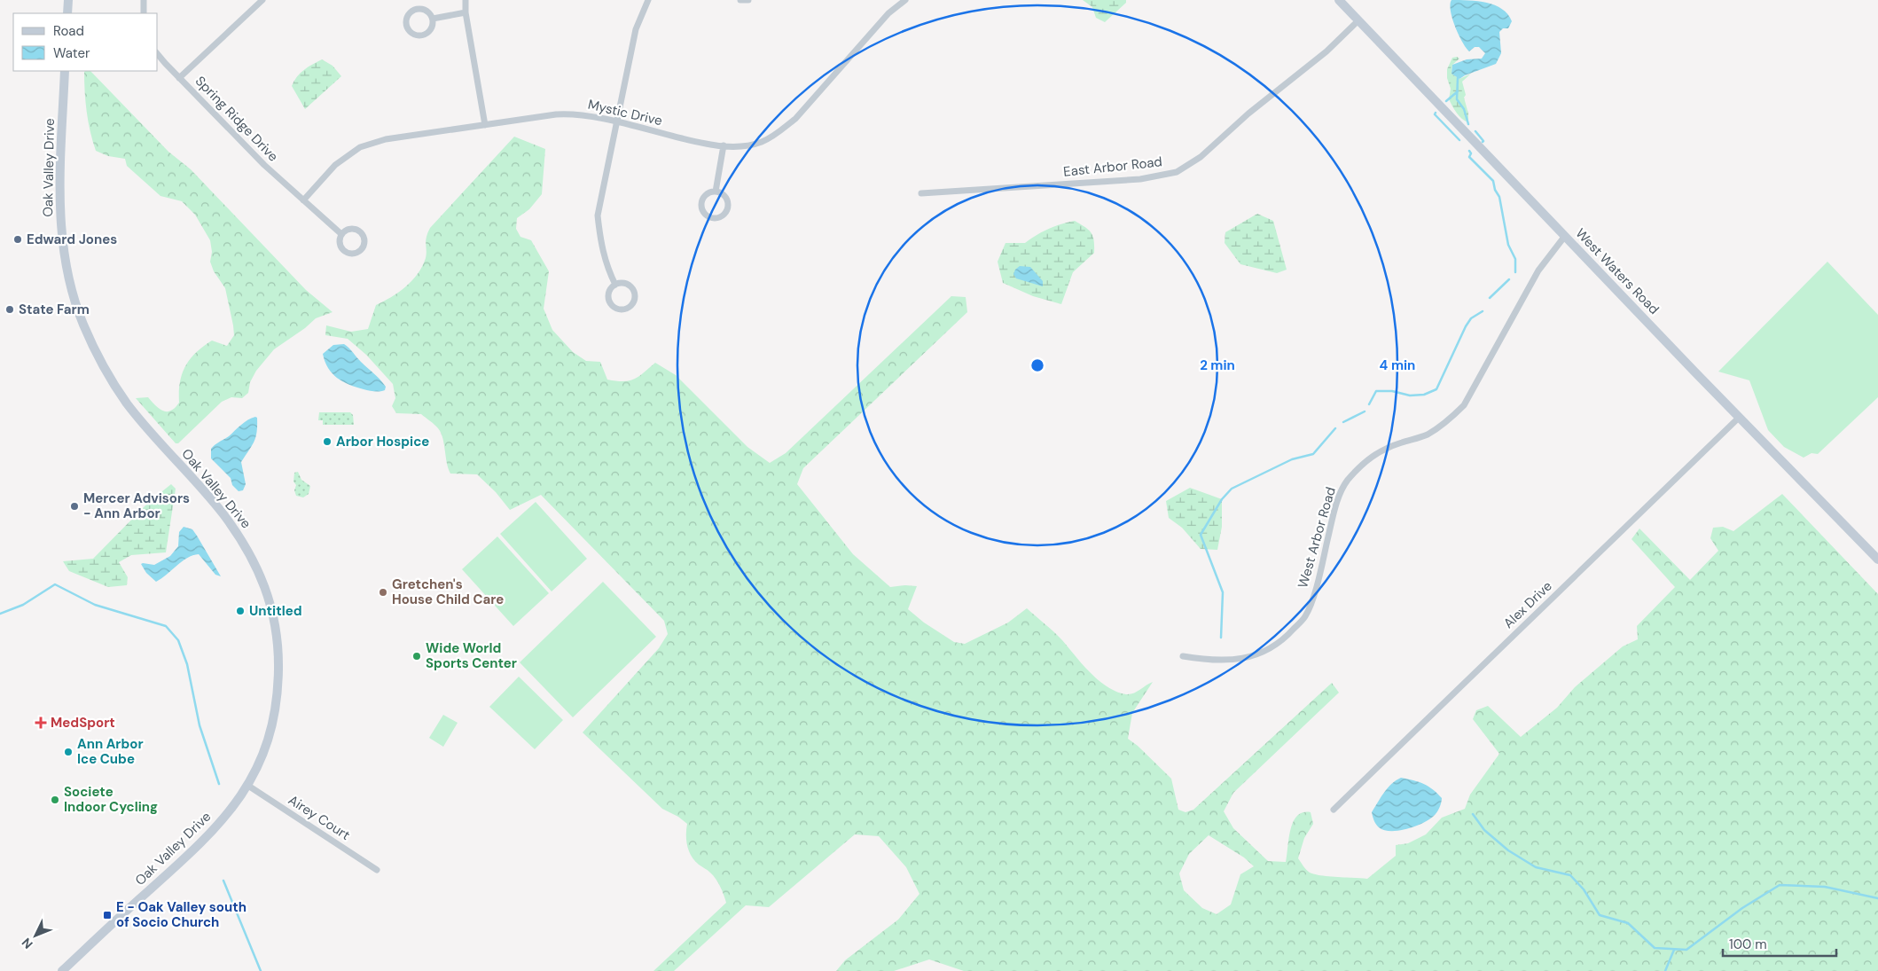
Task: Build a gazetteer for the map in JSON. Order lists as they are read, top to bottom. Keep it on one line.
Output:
{"streets":{"street":["Mystic Drive","Spring Ridge Drive","East Arbor Road","Oak Valley Drive","West Waters Road","West Arbor Road","Alex Drive","Airey Court"]},"crossings":[["Mystic Drive","Spring Ridge Drive"],["East Arbor Road","West Waters Road"],["Oak Valley Drive","Airey Court"],["West Waters Road","West Arbor Road"],["West Waters Road","Alex Drive"]],"places":{"other":["Edward Jones","State Farm","Arbor Hospice","Mercer Advisors - Ann Arbor","Gretchen's House Child Care","Untitled","Wide World Sports Center","Ann Arbor Ice Cube","Societe Indoor Cycling"],"health":["MedSport"],"transit":["E - Oak Valley south of Socio Church"]},"legend":["Road","Water"],"scale_bar":"100 m","north":"bottom left","rings":["2 min","4 min"]}
